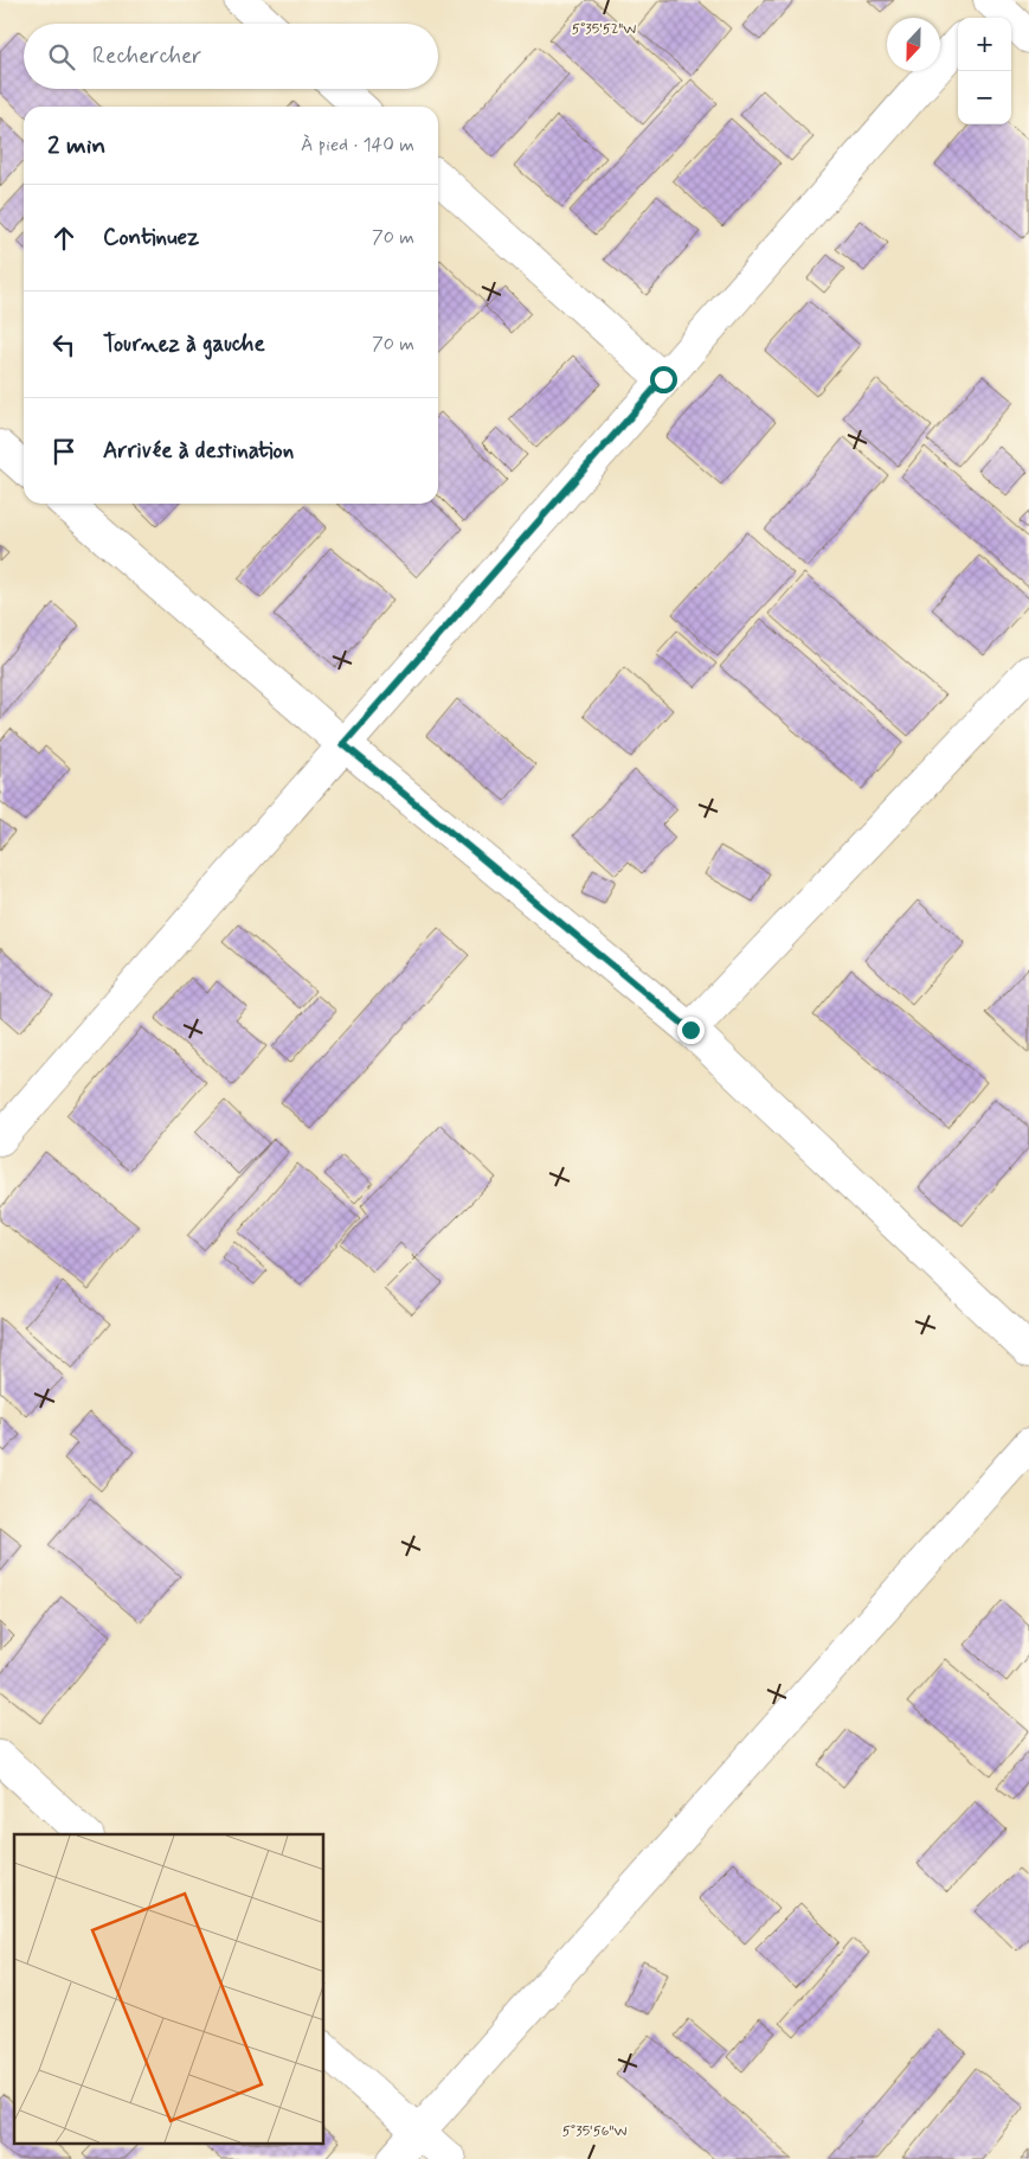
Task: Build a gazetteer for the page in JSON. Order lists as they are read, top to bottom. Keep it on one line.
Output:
{"north":"bottom","page":{"map_buttons":["+","−"],"search":"Rechercher","heading":["2 min","À pied · 140 m"],"list":[["Continuez","70 m"],["Tournez à gauche","70 m"],"Arrivée à destination"]},"coordinates":["5°35'52\"W","5°35'56\"W"]}
